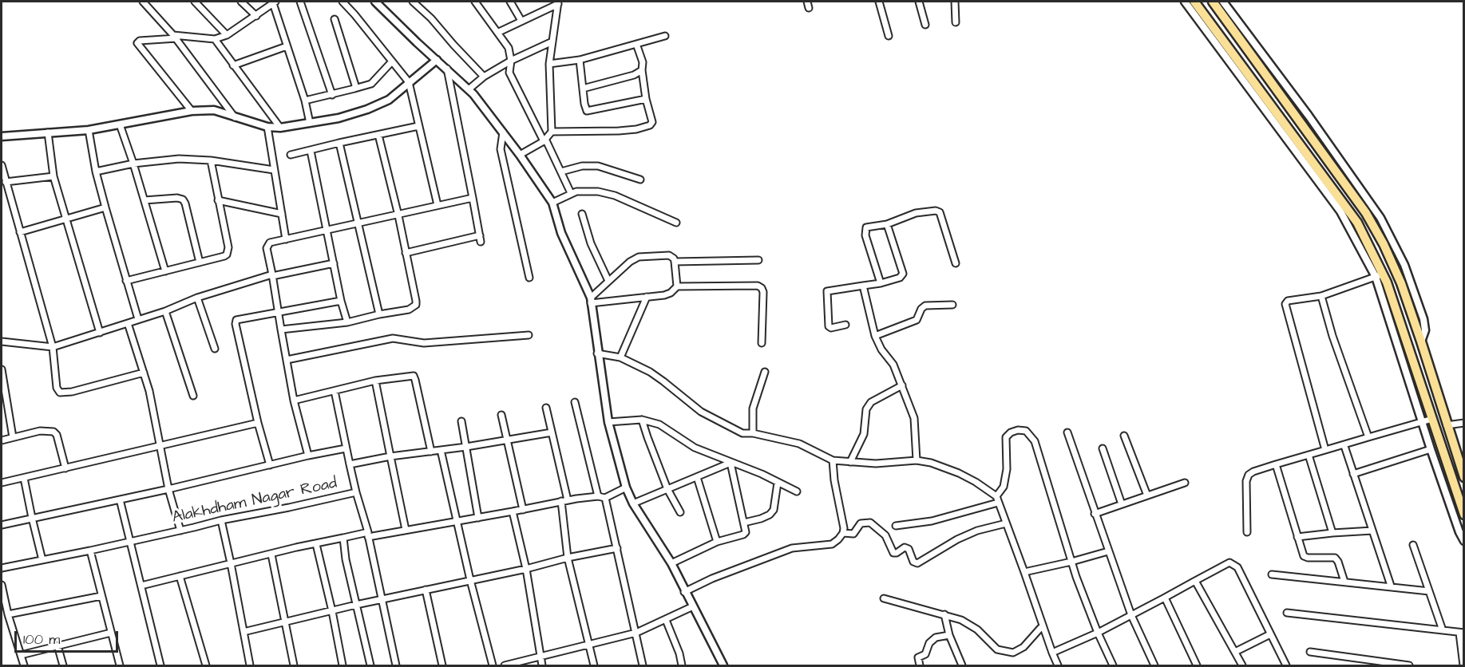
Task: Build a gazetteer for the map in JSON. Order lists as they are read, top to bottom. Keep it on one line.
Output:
{"streets":{"street":["Alakhdham Nagar Road"]},"scale_bar":"100 m"}
